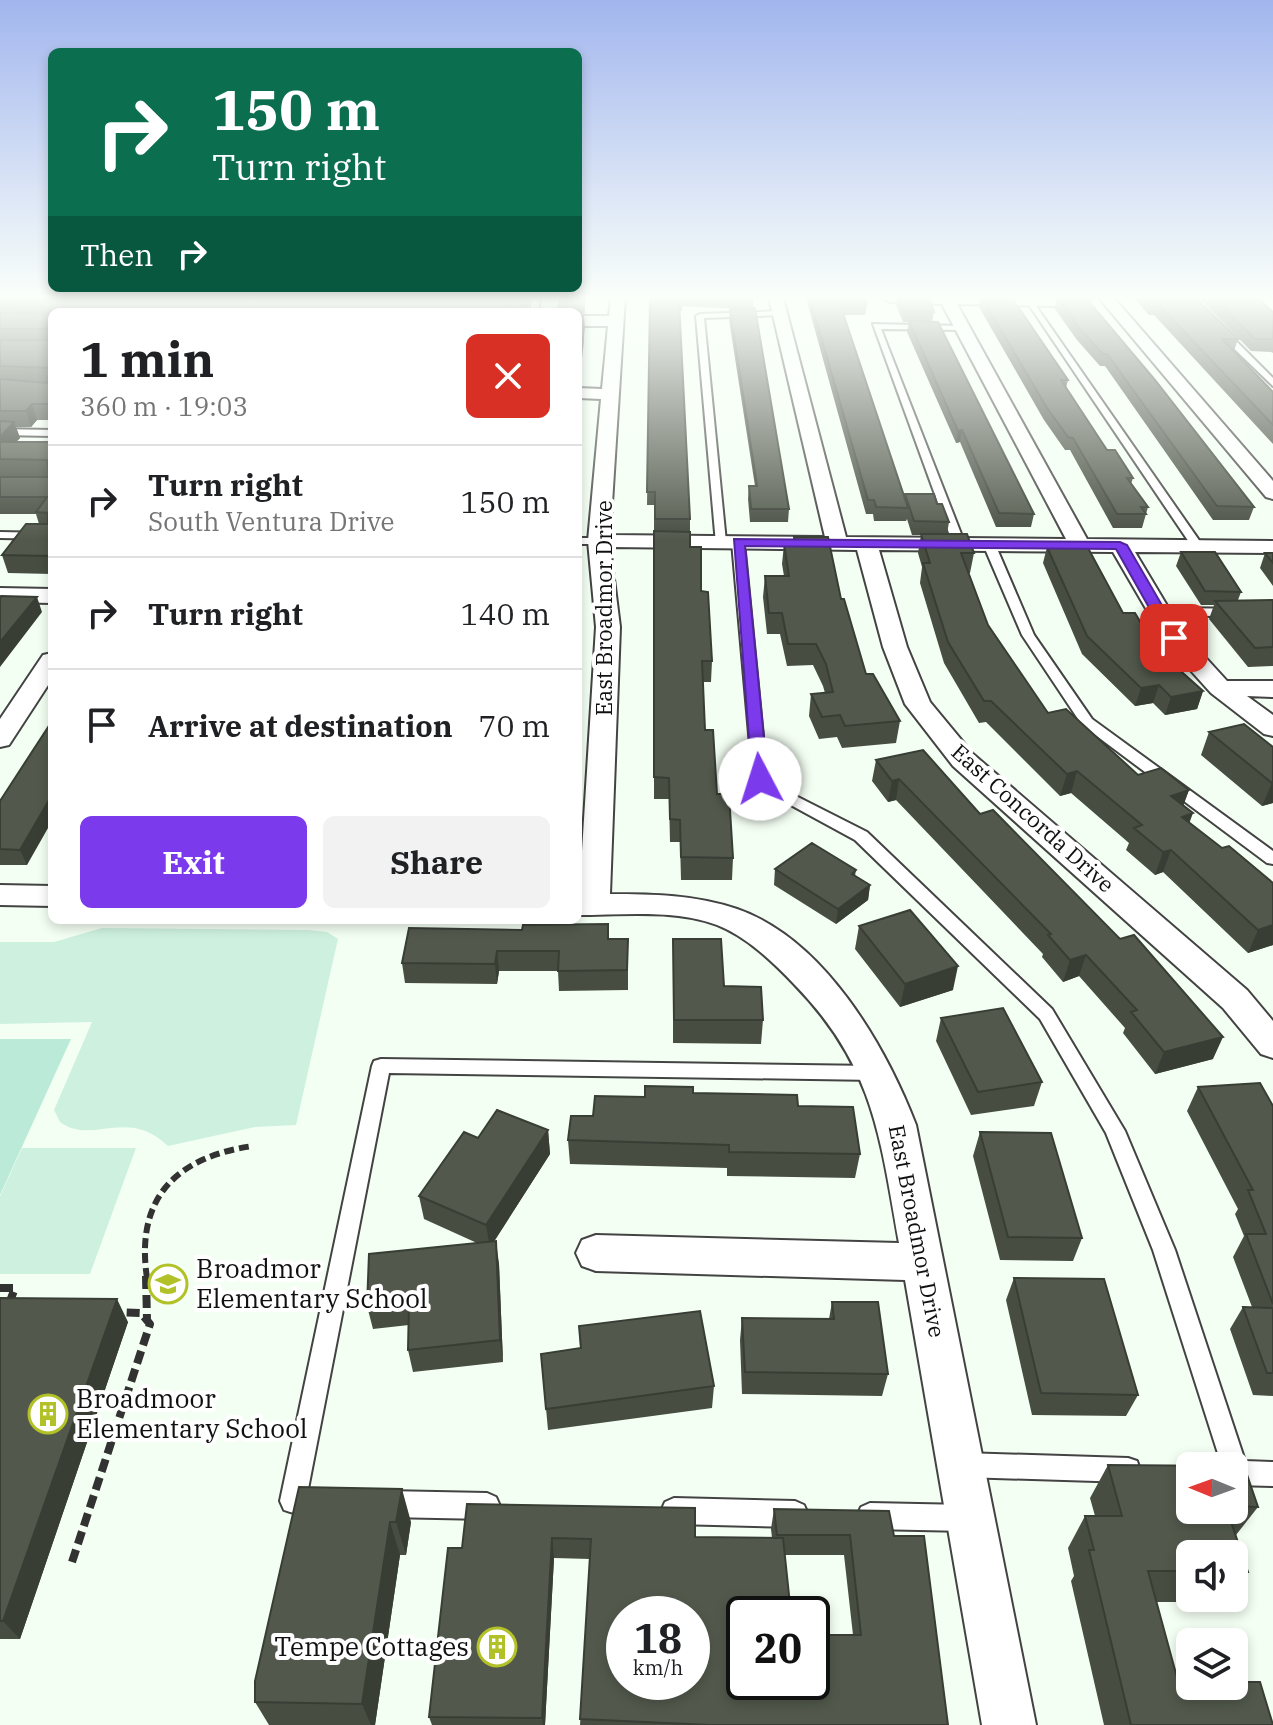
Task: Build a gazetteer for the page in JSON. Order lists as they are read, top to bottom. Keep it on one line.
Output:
{"streets":{"street":["East Broadmor Drive","East Concorda Drive"]},"places":{"school or university":["Broadmor Elementary School"],"building":["Broadmoor Elementary School","Tempe Cottages"]},"north":"left","page":{"turn":["150 m","Turn right"],"then":"Then","heading":["1 min","360 m · 19:03"],"list":[{"name":"Turn right","note":"South Ventura Drive","value":"150 m"},{"name":"Turn right","value":"140 m"},{"name":"Arrive at destination","value":"70 m"}],"buttons":["Exit","Share"],"speed":"18 km/h","limit":"20"}}
